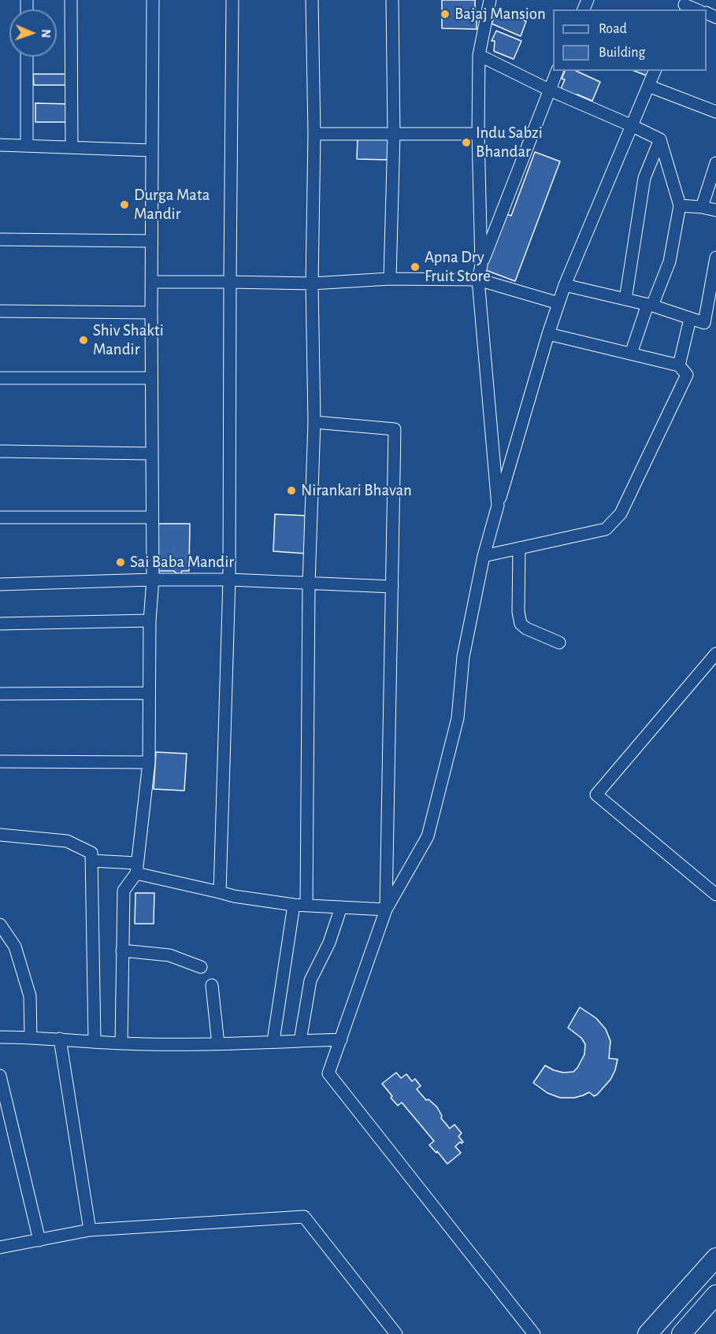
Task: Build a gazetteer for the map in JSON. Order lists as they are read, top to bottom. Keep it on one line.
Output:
{"places":["Bajaj Mansion","Indu Sabzi Bhandar","Durga Mata Mandir","Apna Dry Fruit Store","Shiv Shakti Mandir","Nirankari Bhavan","Sai Baba Mandir"],"legend":["Road","Building"],"north":"right"}
